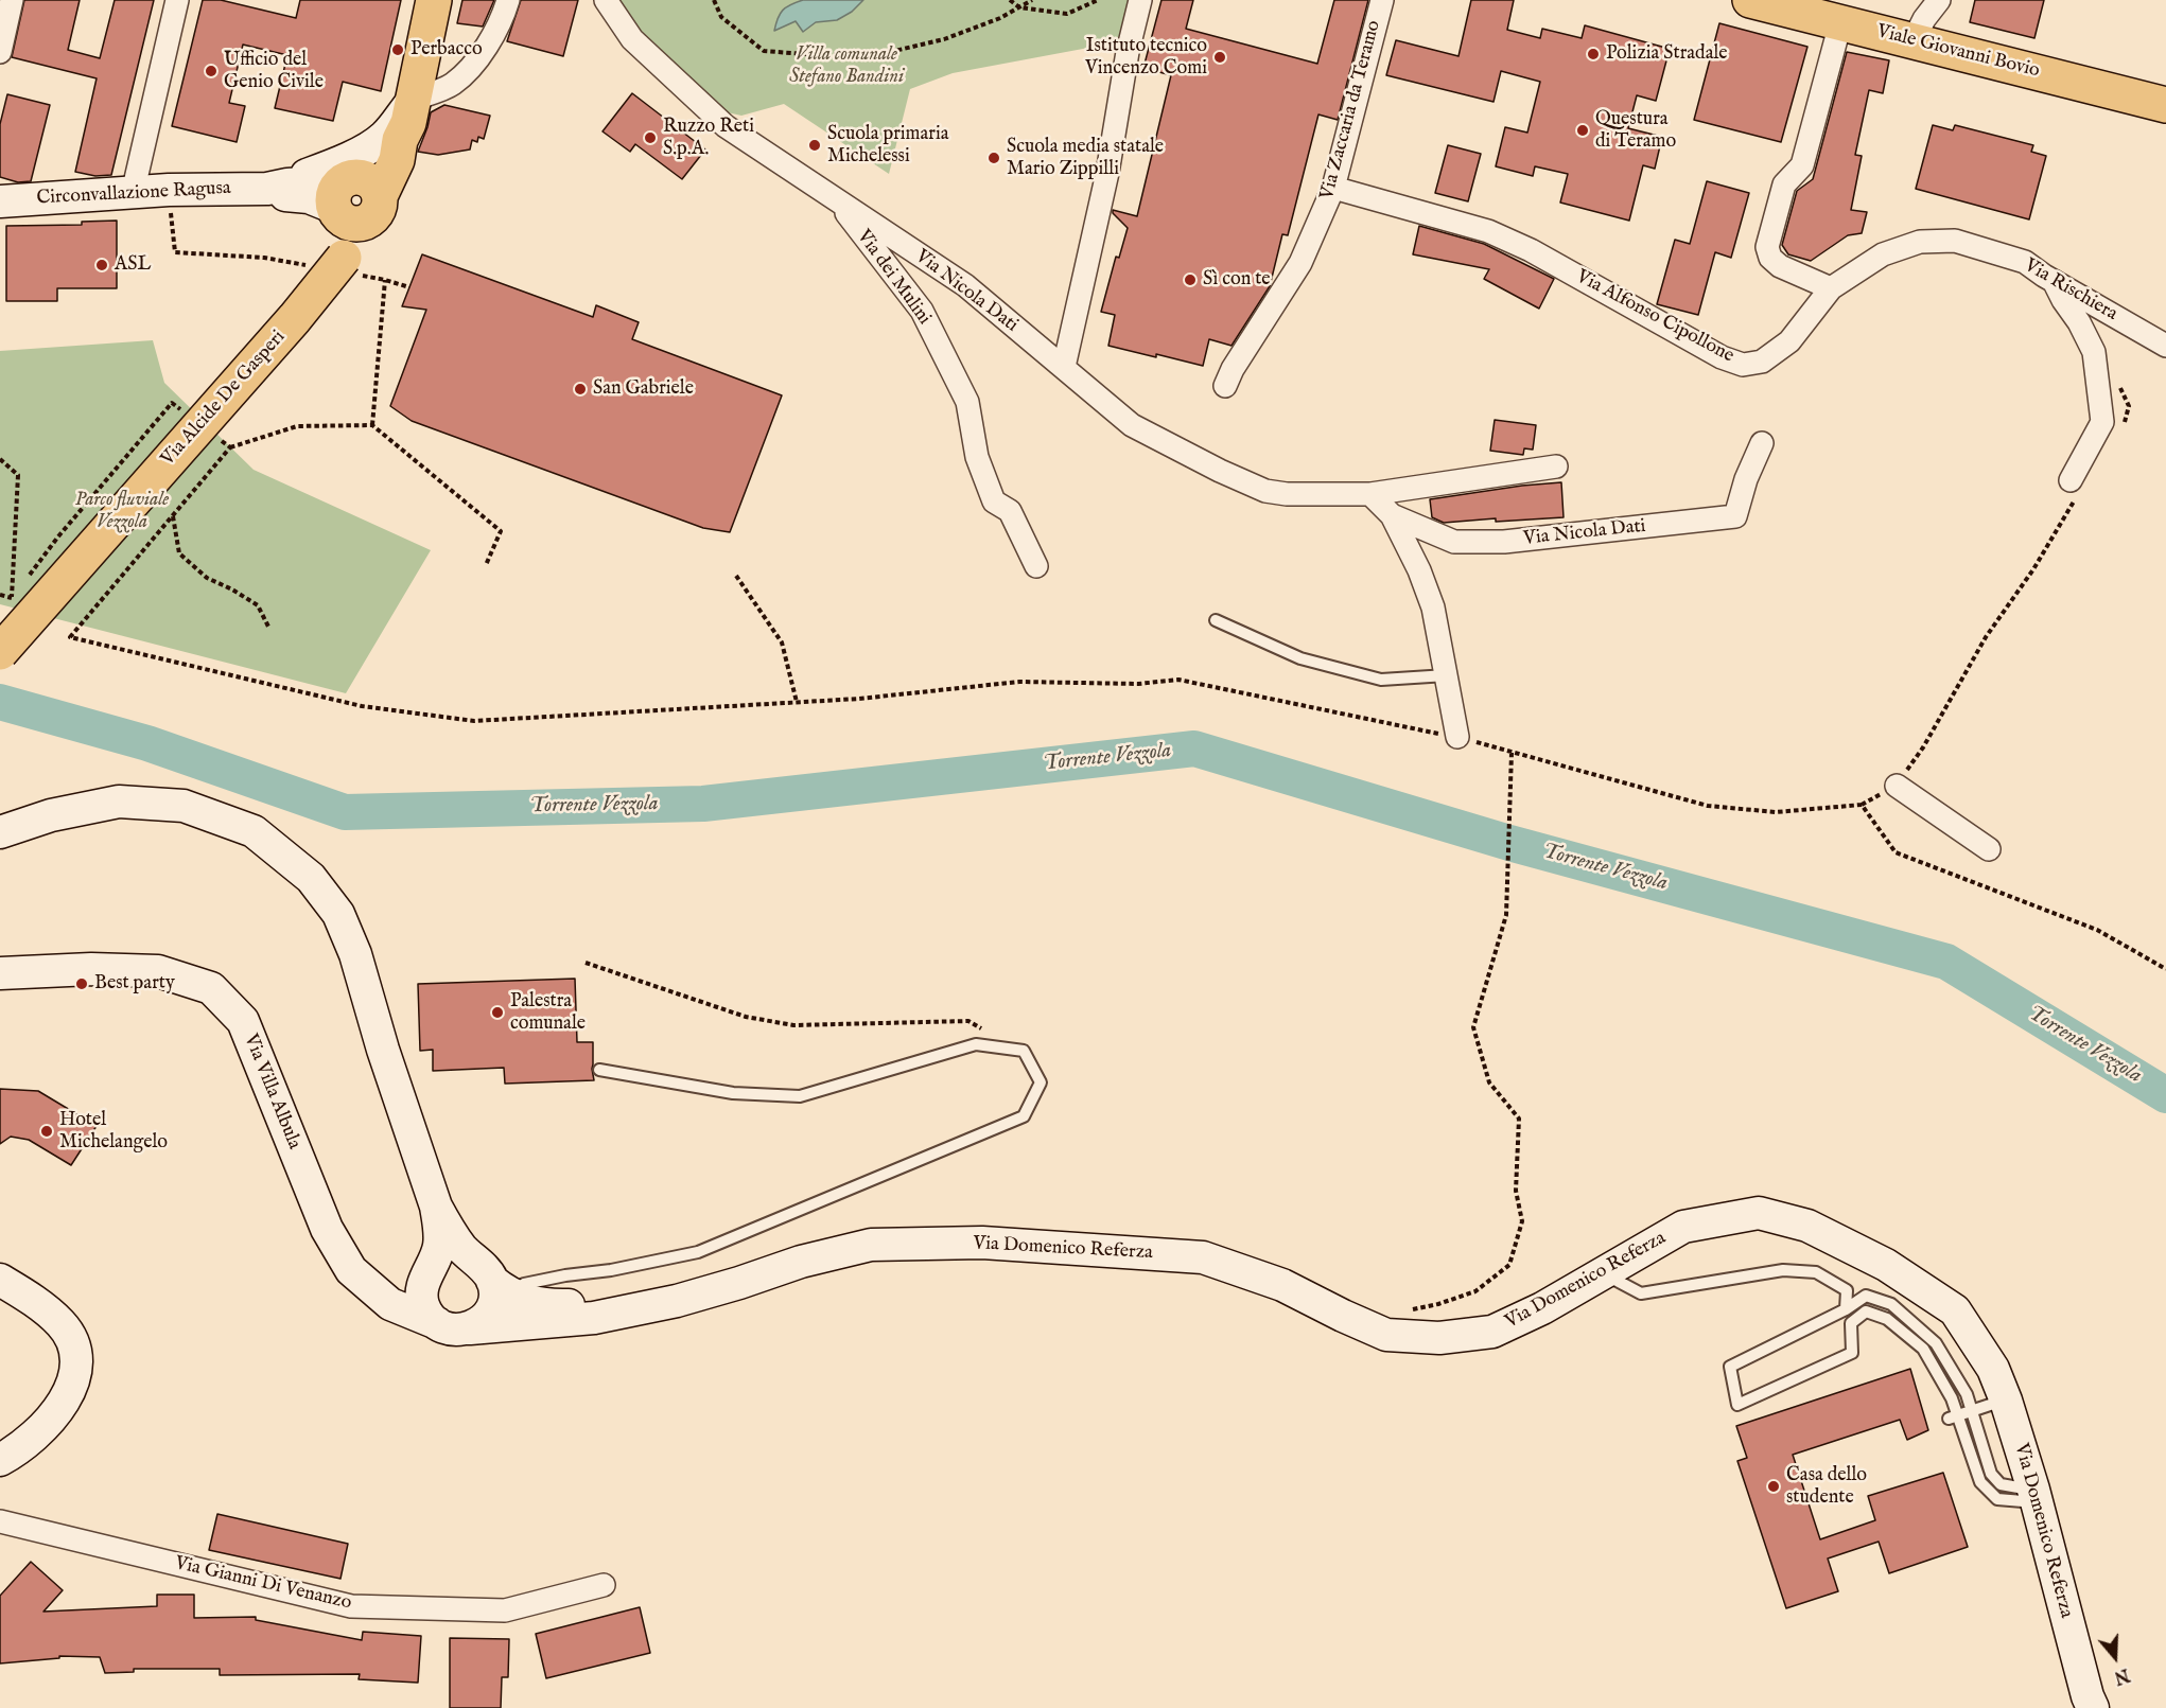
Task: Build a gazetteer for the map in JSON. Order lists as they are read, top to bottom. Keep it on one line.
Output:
{"streets":{"main road":["Viale Giovanni Bovio","Via Alcide De Gasperi"],"street":["Via Zaccaria da Teramo","Circonvallazione Ragusa","Via dei Mulini","Via Rischiera","Via Nicola Dati","Via Alfonso Cipollone","Via Villa Albula","Via Domenico Referza","Via Gianni Di Venanzo"]},"crossings":[["Via Zaccaria da Teramo","Via Alfonso Cipollone"],["Circonvallazione Ragusa","Via Alcide De Gasperi"],["Via dei Mulini","Via Nicola Dati"],["Via Rischiera","Via Alfonso Cipollone"],["Via Villa Albula","Via Domenico Referza"]],"water":["Torrente Vezzola"],"parks":["Villa comunale Stefano Bandini","Parco fluviale Vezzola"],"places":["Perbacco","Polizia Stradale","Istituto tecnico Vincenzo Comi","Ufficio del Genio Civile","Questura di Teramo","Ruzzo Reti S.p.A.","Scuola primaria Michelessi","Scuola media statale Mario Zippilli","ASL","Sì con te","San Gabriele","Best party","Palestra comunale","Hotel Michelangelo","Casa dello studente"],"north":"bottom"}
